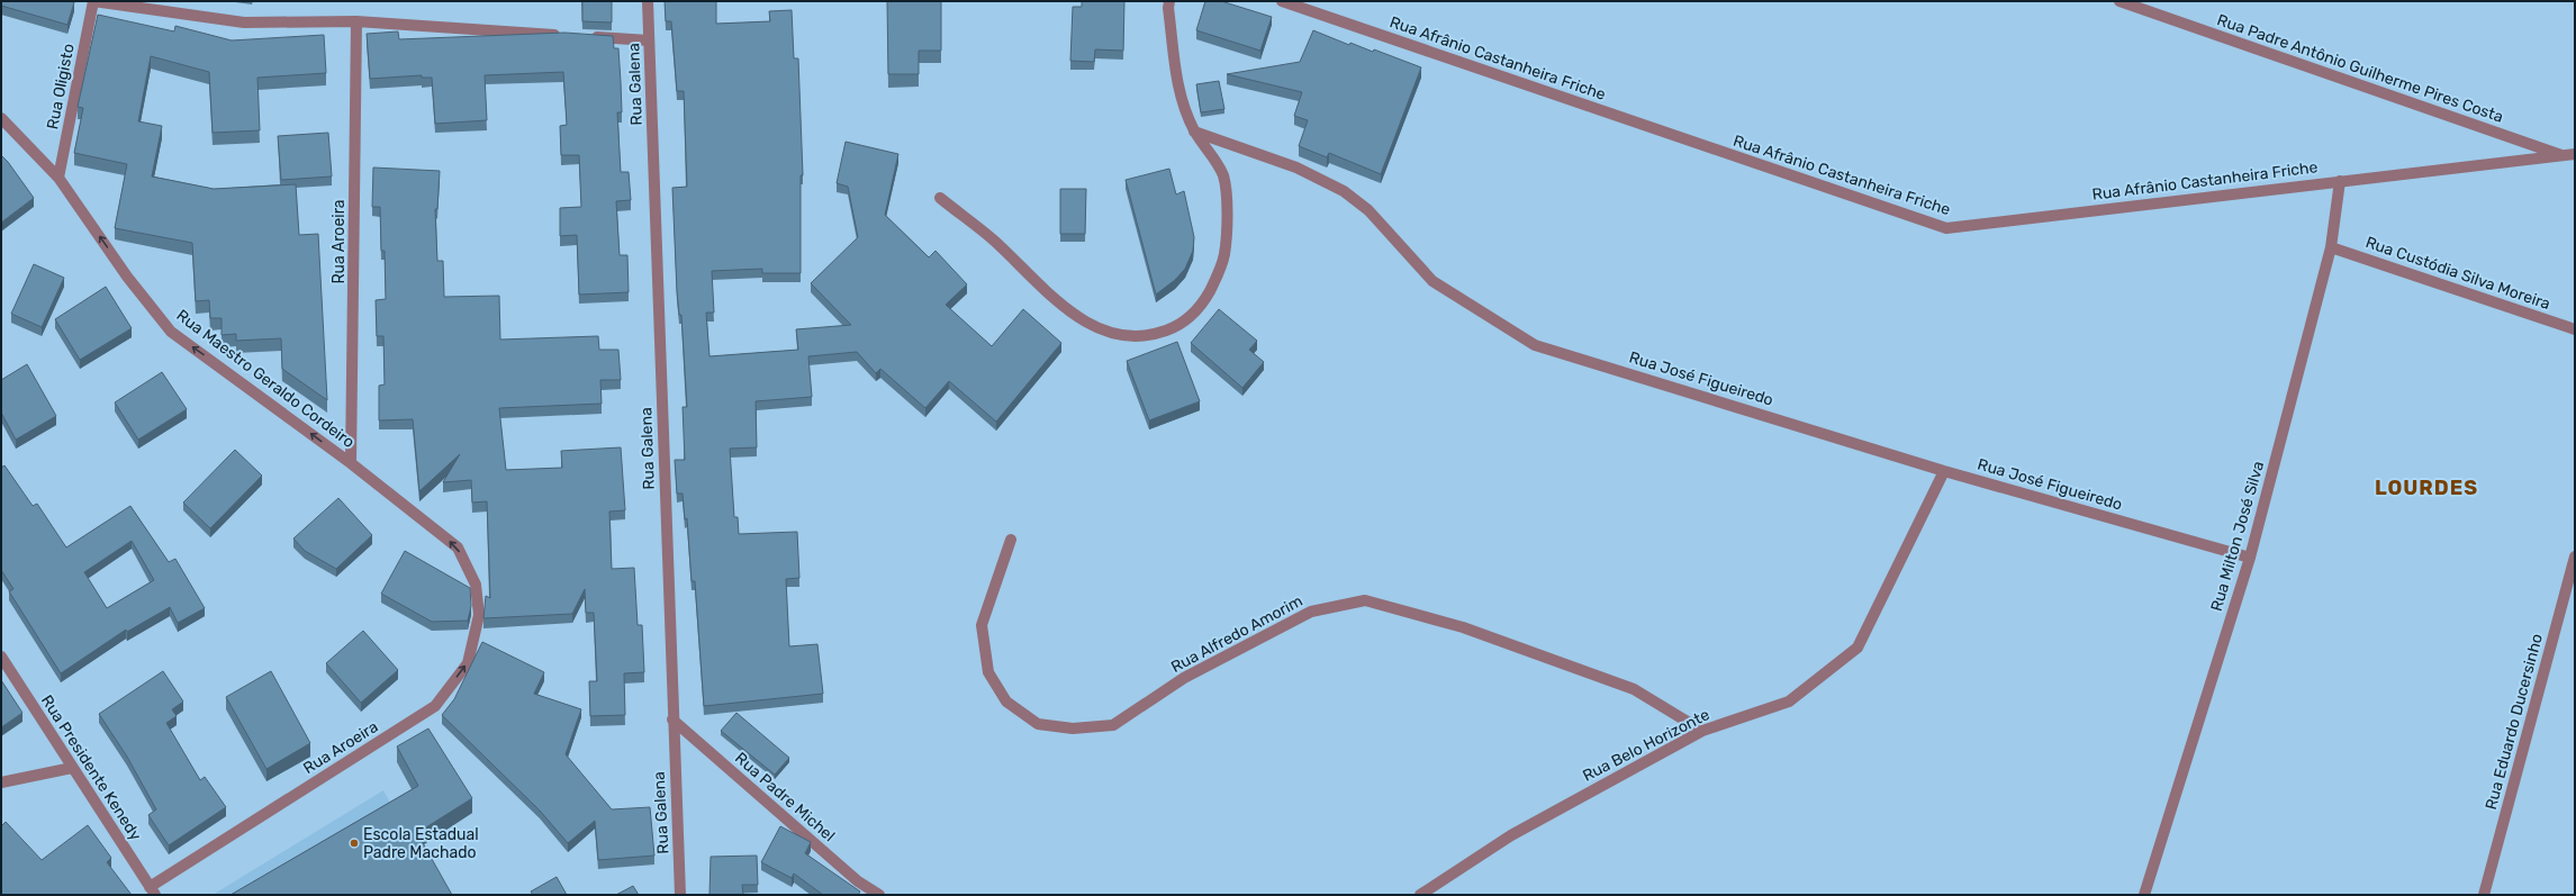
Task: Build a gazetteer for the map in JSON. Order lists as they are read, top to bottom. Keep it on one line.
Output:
{"streets":{"street":["Rua Afrânio Castanheira Friche","Rua Padre Antônio Guilherme Pires Costa","Rua Galena","Rua Oligisto","Rua Aroeira","Rua Custódia Silva Moreira","Rua Maestro Geraldo Cordeiro","Rua José Figueiredo","Rua Milton José Silva","Rua Alfredo Amorim","Rua Eduardo Ducersinho","Rua Belo Horizonte","Rua Presidente Kenedy","Rua Padre Michel"]},"crossings":[["Rua Afrânio Castanheira Friche","Rua Padre Antônio Guilherme Pires Costa"],["Rua Afrânio Castanheira Friche","Rua Milton José Silva"],["Rua Galena","Rua Padre Michel"],["Rua Oligisto","Rua Maestro Geraldo Cordeiro"],["Rua Aroeira","Rua Maestro Geraldo Cordeiro"],["Rua Aroeira","Rua Presidente Kenedy"],["Rua Custódia Silva Moreira","Rua Milton José Silva"],["Rua José Figueiredo","Rua Milton José Silva"],["Rua José Figueiredo","Rua Belo Horizonte"],["Rua Alfredo Amorim","Rua Belo Horizonte"]],"one_way":["Rua Aroeira","Rua Maestro Geraldo Cordeiro"],"districts":["LOURDES"],"places":["Escola Estadual Padre Machado"]}
